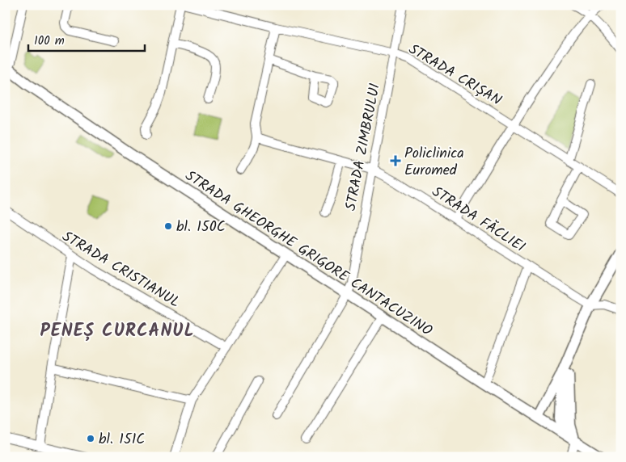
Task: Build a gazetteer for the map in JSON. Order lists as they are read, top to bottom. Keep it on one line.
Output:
{"streets":{"main road":["STRADA GHEORGHE GRIGORE CANTACUZINO"],"street":["STRADA CRIȘAN","STRADA ZIMBRULUI","STRADA FĂCLIEI","STRADA CRISTIANUL"]},"crossings":[["STRADA CRIȘAN","STRADA ZIMBRULUI"],["STRADA ZIMBRULUI","STRADA FĂCLIEI"],["STRADA ZIMBRULUI","STRADA GHEORGHE GRIGORE CANTACUZINO"]],"districts":["PENEȘ CURCANUL"],"places":{"health":["Policlinica Euromed"],"other":["bl. 150C","bl. 151C"]},"scale_bar":"100 m"}
